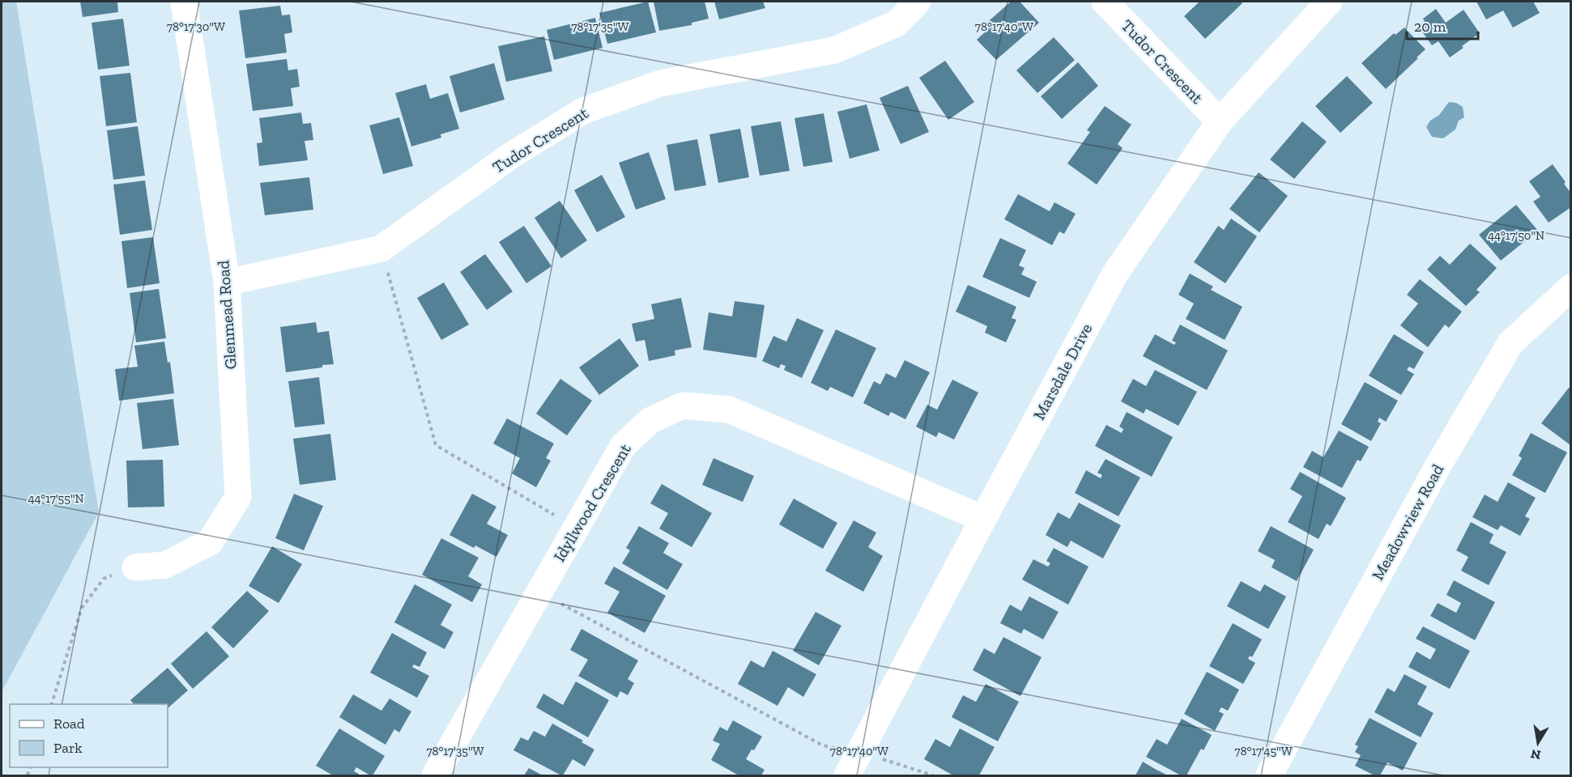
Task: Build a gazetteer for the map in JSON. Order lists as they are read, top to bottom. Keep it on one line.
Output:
{"streets":{"street":["Tudor Crescent","Glenmead Road","Marsdale Drive","Idyllwood Crescent","Meadowview Road"]},"crossings":[["Tudor Crescent","Glenmead Road"],["Tudor Crescent","Marsdale Drive"],["Marsdale Drive","Idyllwood Crescent"]],"legend":["Road","Park"],"scale_bar":"20 m","north":"bottom","coordinates":["78°17'30\"W","78°17'35\"W","78°17'40\"W","44°17'50\"N","44°17'55\"N","78°17'45\"W"]}
